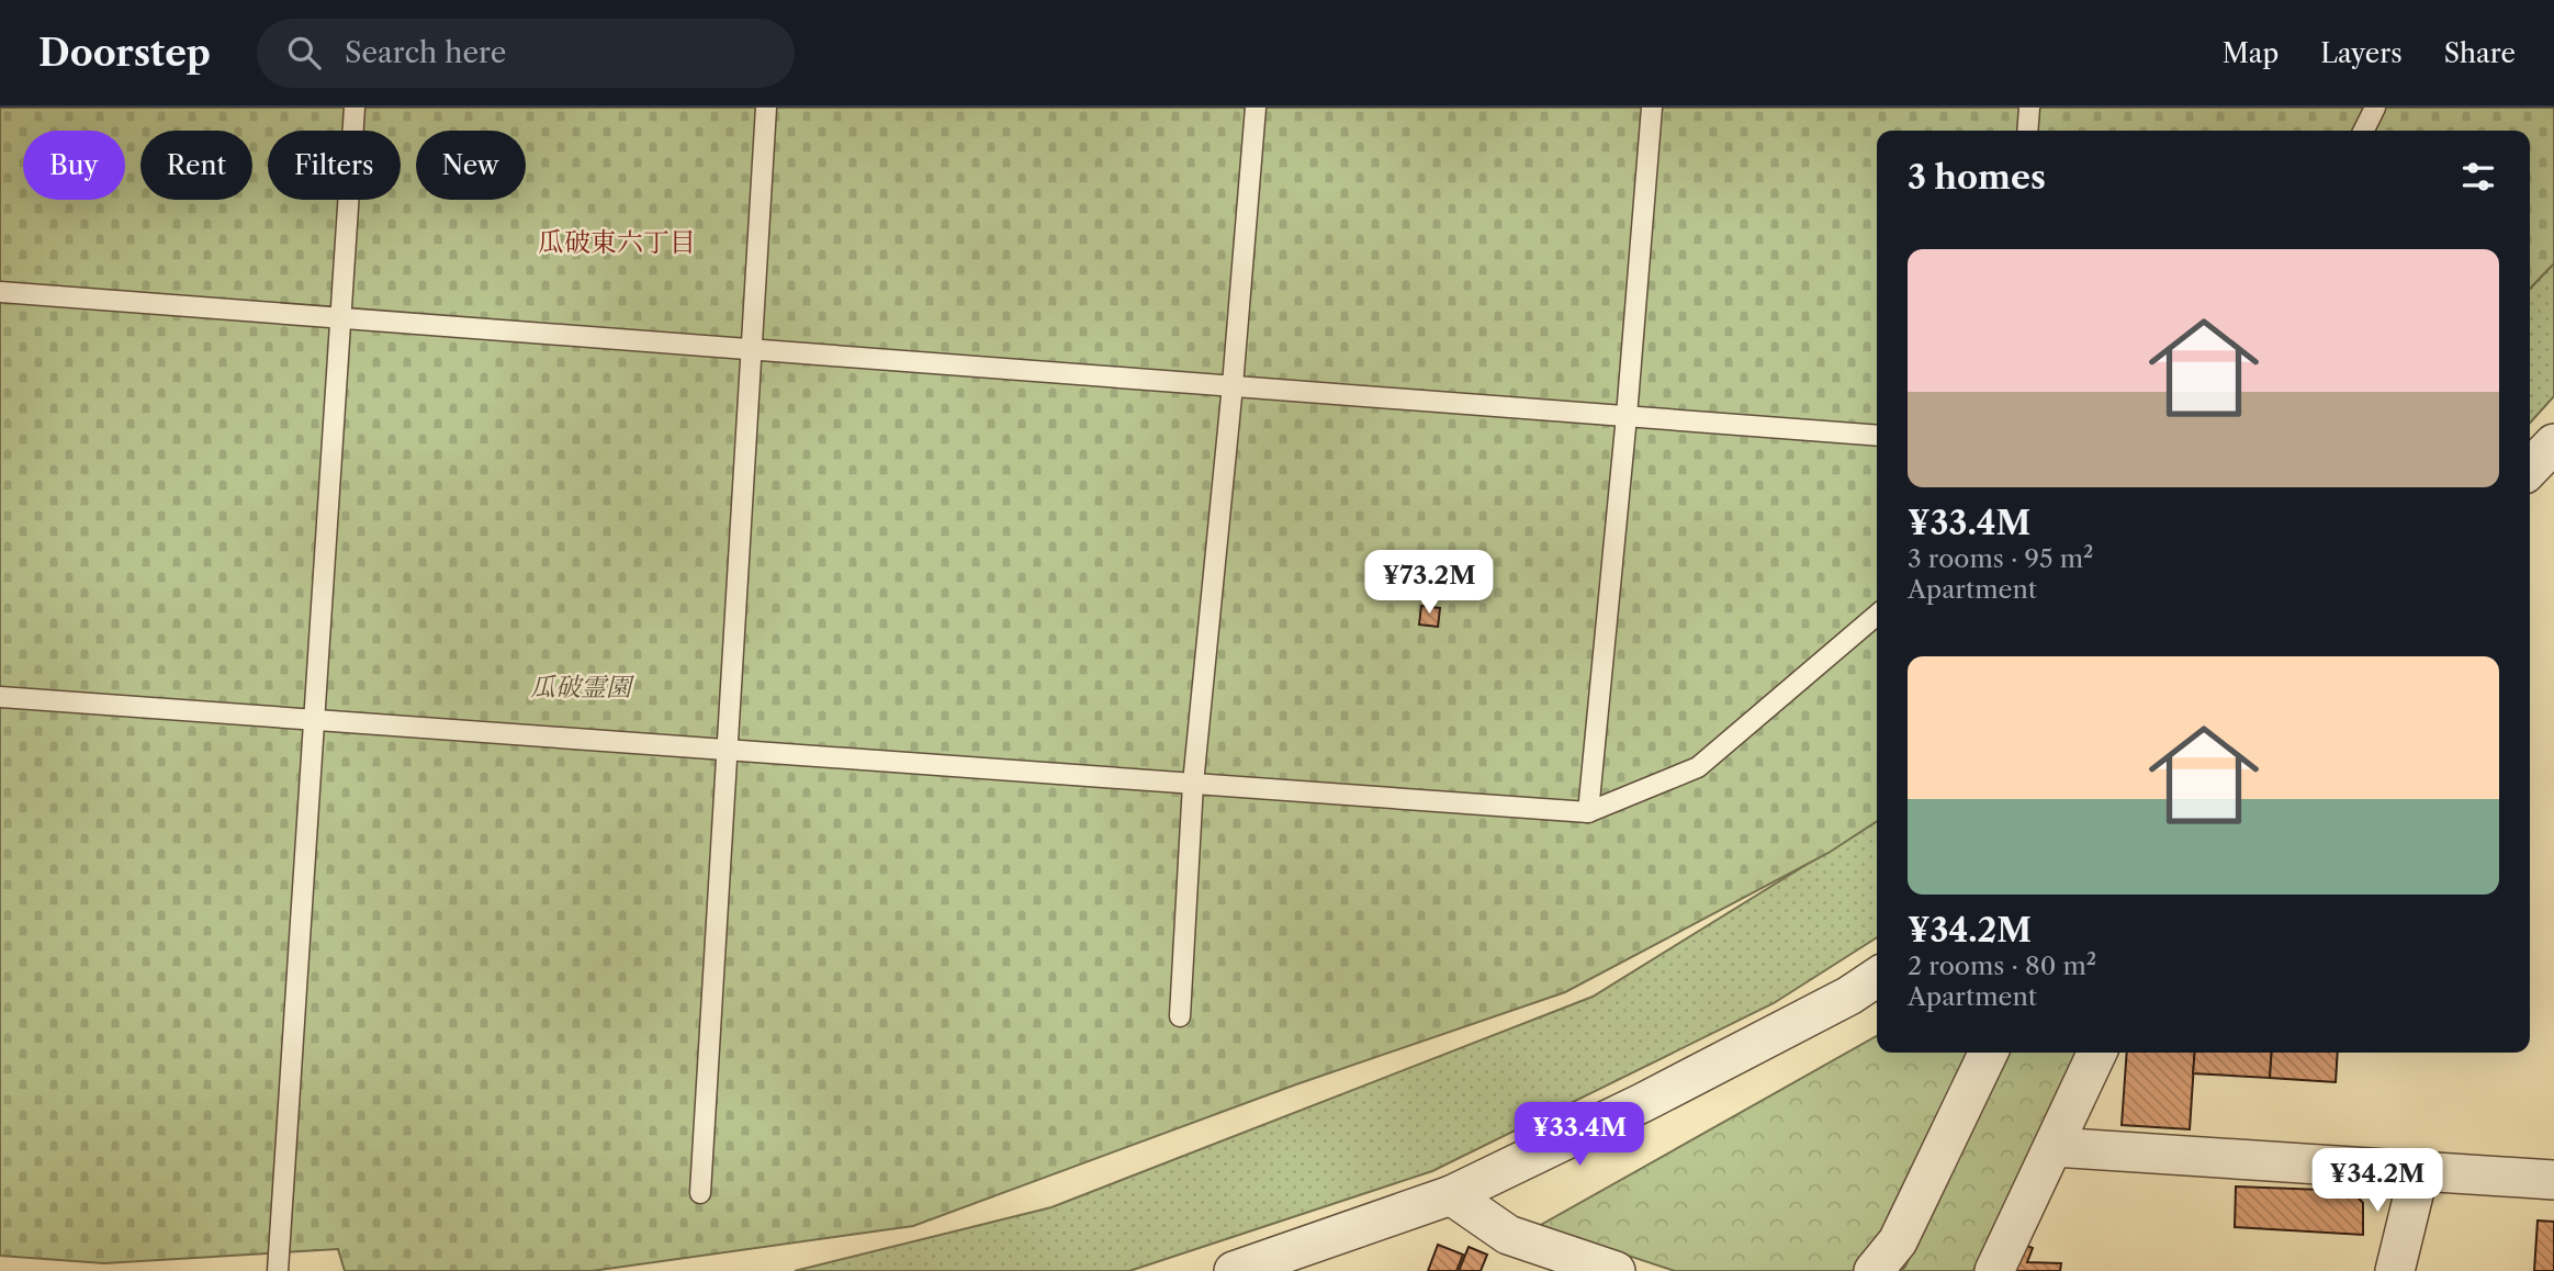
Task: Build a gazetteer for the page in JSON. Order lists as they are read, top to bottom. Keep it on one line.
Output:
{"districts":["瓜破東六丁目"],"parks":["瓜破霊園"],"page":{"header":"Doorstep","search":"Search here","nav":["Map","Layers","Share"],"chip":["Buy","Rent","Filters","New"],"heading":"3 homes","list":[{"name":"¥33.4M","note":"3 rooms · 95 m² · Apartment"},{"name":"¥34.2M","note":"2 rooms · 80 m² · Apartment"}],"price":["¥73.2M","¥33.4M","¥34.2M"]}}
